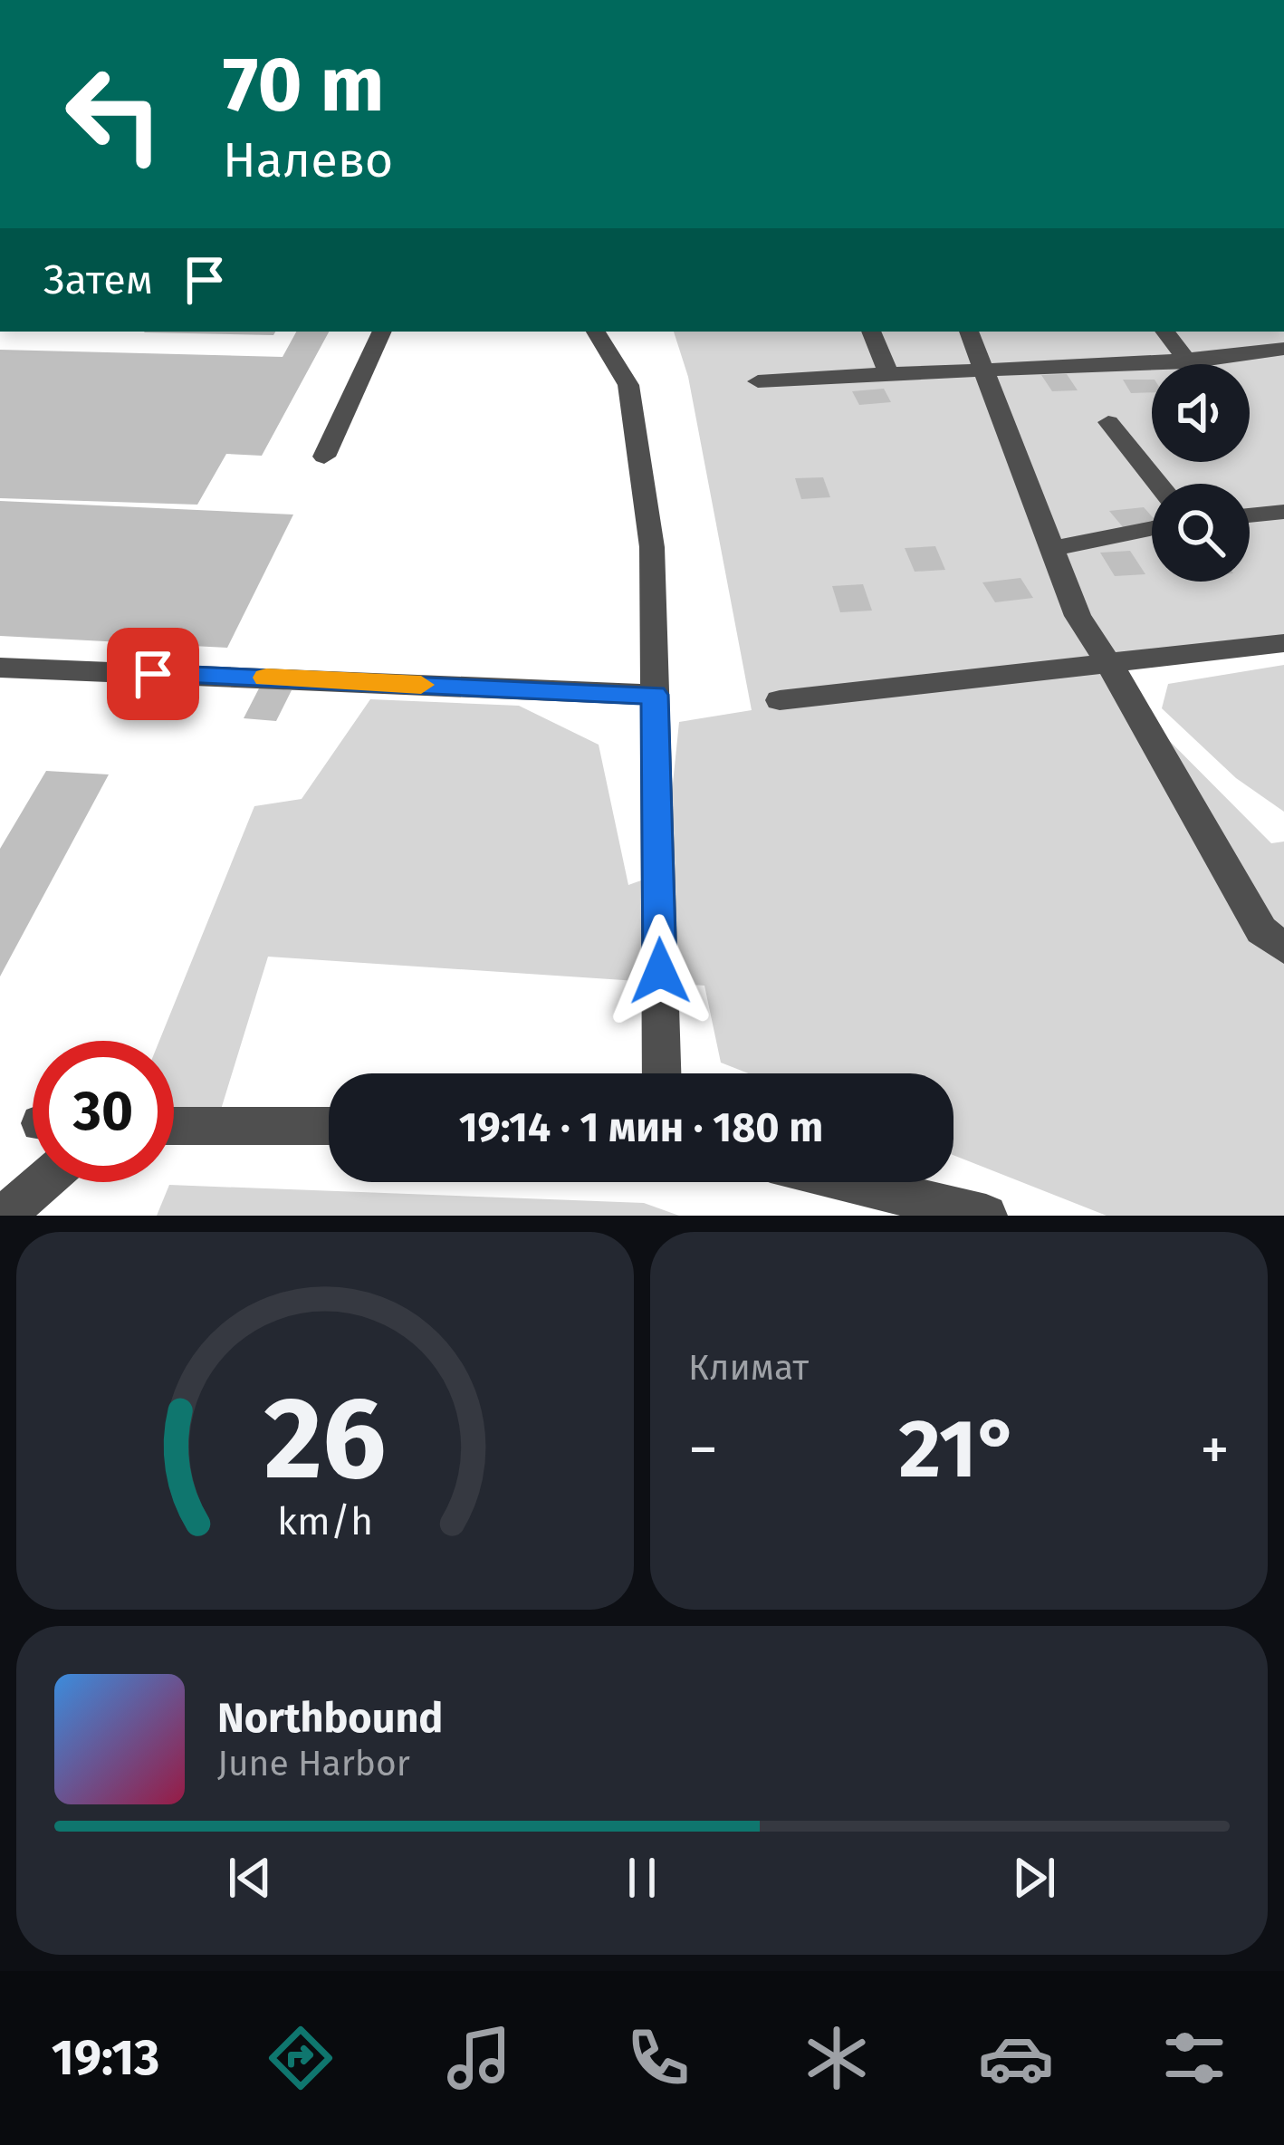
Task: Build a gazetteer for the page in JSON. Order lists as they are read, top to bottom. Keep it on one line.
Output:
{"page":{"turn":["70 m","Налево"],"then":"Затем","limit":"30","trip":"19:14 · 1 мин · 180 m","tile":"Климат","heat":["−","21°","+"],"song":["Northbound","June Harbor"],"tabs":"19:13","gauge":["26","km/h"]}}
